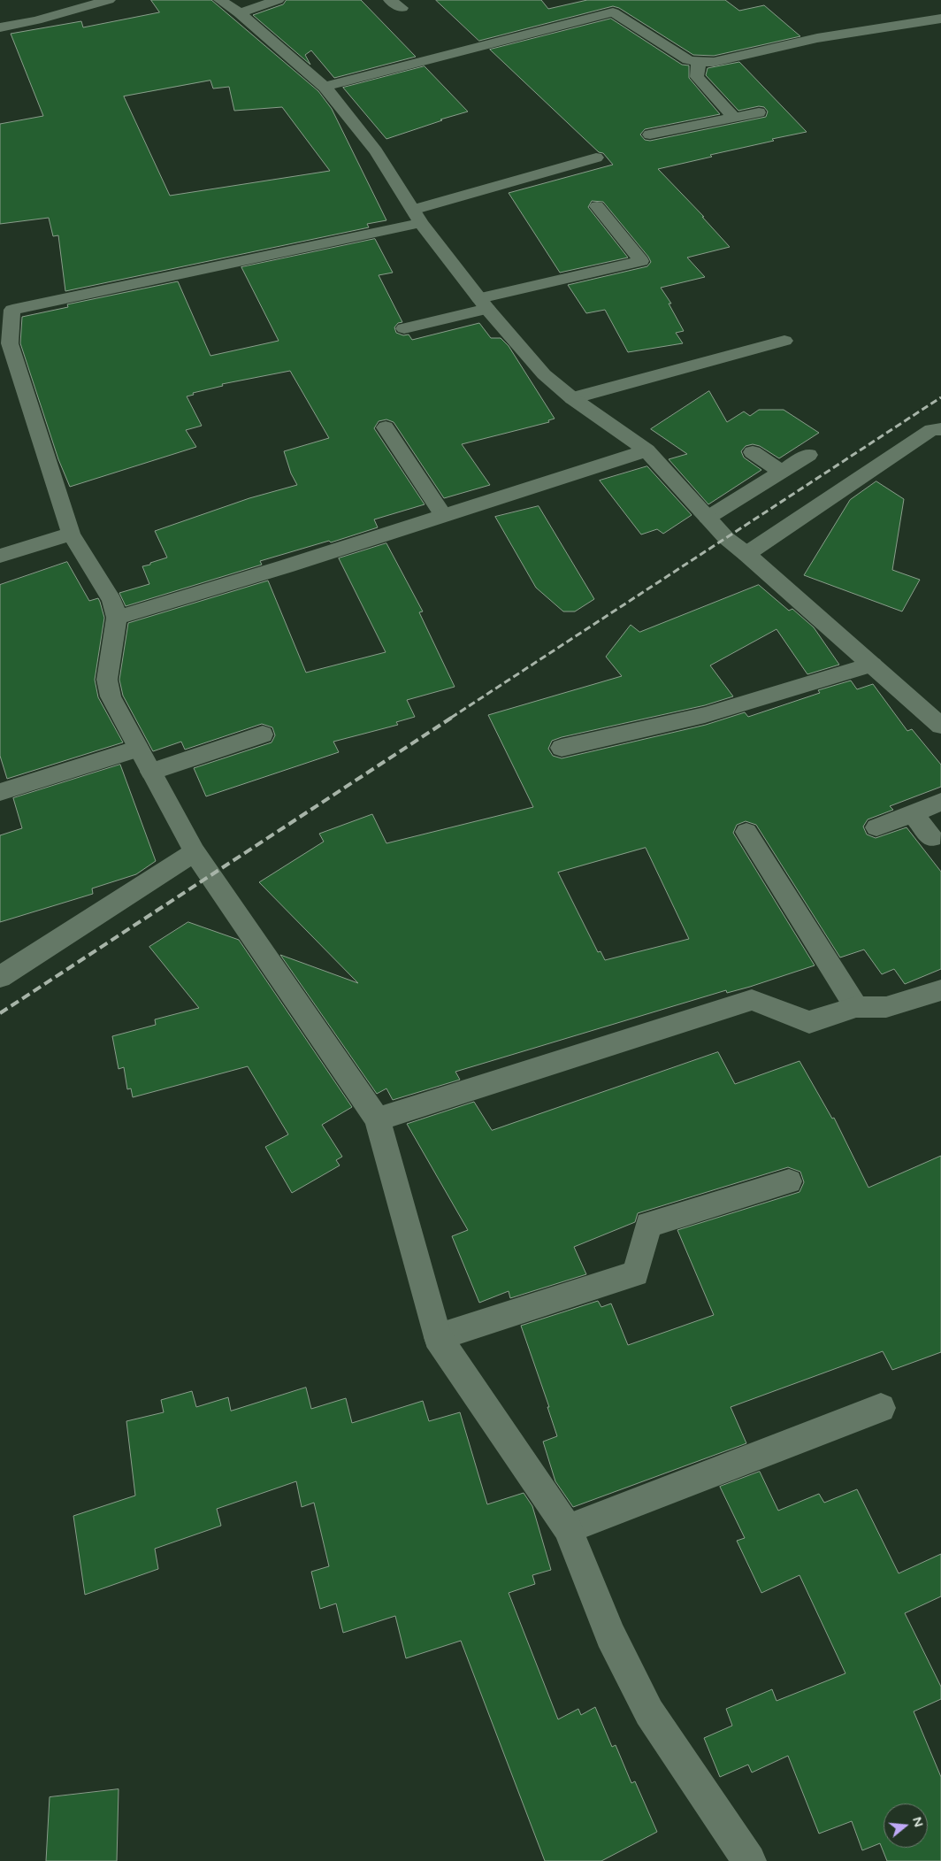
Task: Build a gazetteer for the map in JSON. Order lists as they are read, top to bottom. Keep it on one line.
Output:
{"north":"right"}
